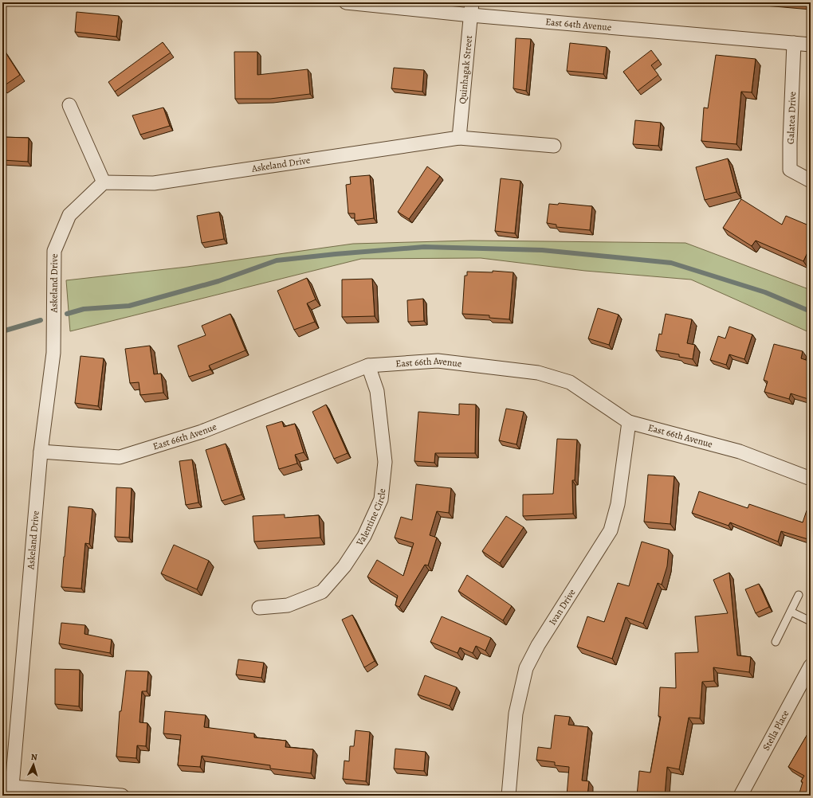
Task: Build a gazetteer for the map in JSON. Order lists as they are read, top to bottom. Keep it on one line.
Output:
{"streets":{"street":["East 64th Avenue","Quinhagak Street","Galatea Drive","Askeland Drive","East 66th Avenue","Valentine Circle","Ivan Drive","Stella Place"]},"crossings":[["East 64th Avenue","Quinhagak Street"],["East 64th Avenue","Galatea Drive"],["Quinhagak Street","Askeland Drive"],["Askeland Drive","East 66th Avenue"],["East 66th Avenue","Valentine Circle"],["East 66th Avenue","Ivan Drive"]],"north":"top"}
